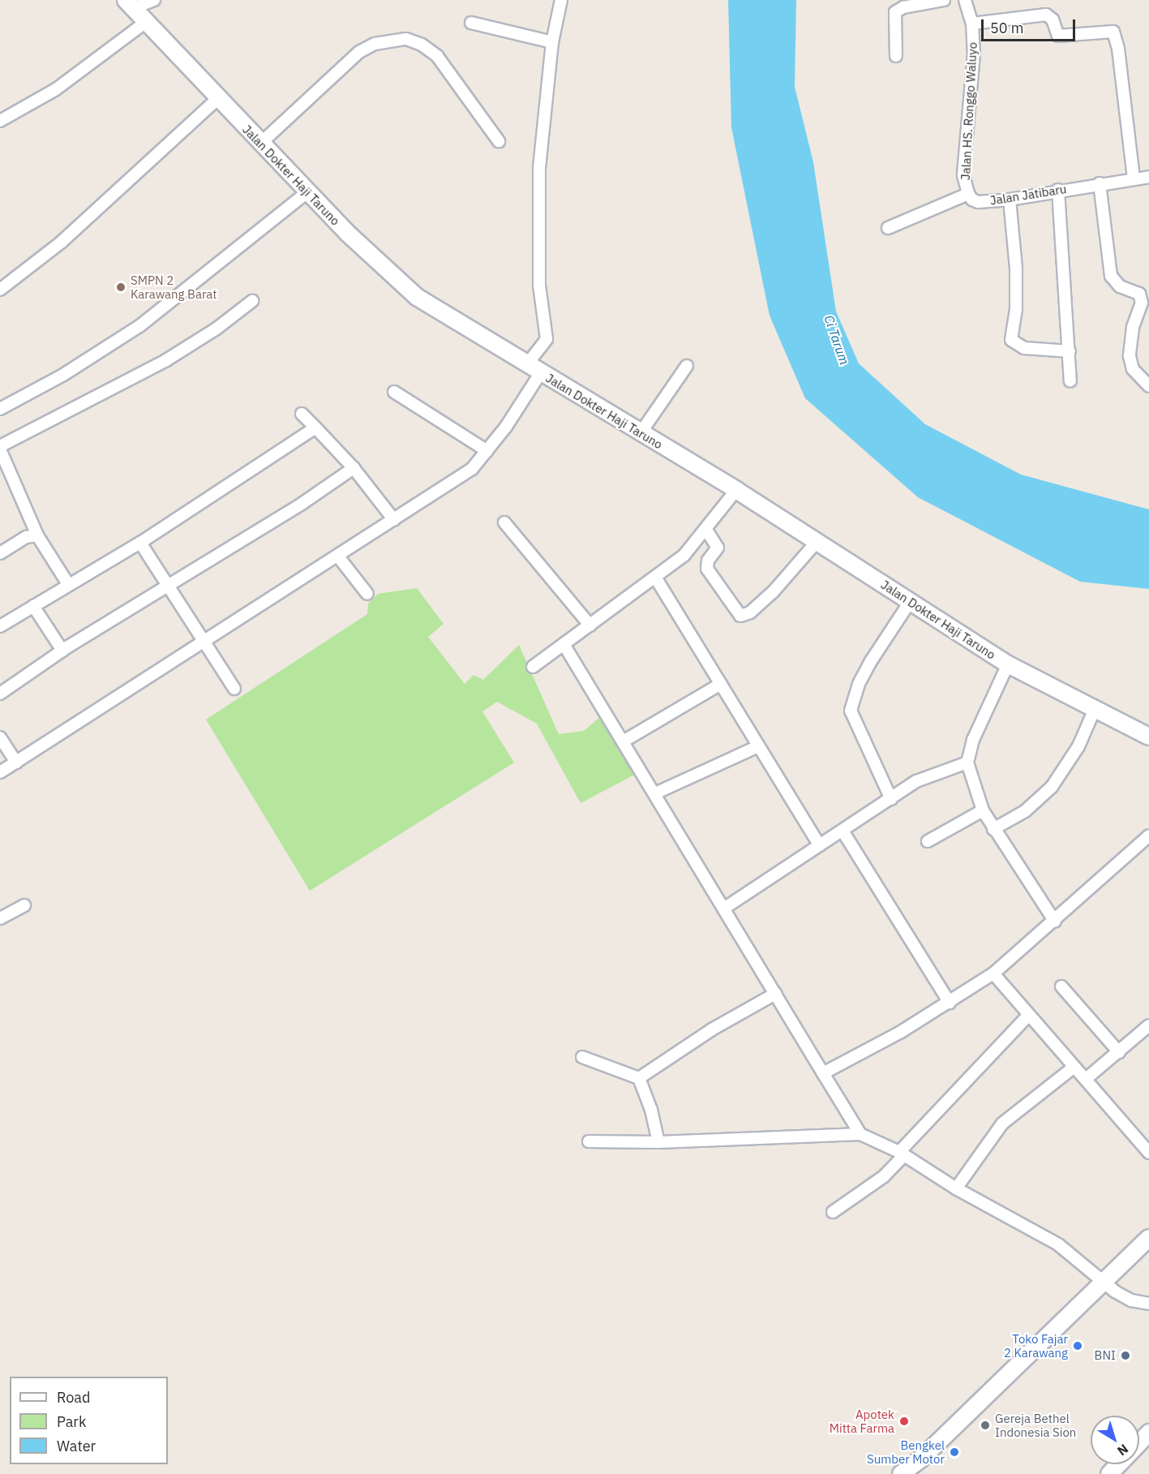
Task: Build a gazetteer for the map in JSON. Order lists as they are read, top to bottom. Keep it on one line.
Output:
{"streets":{"street":["Jalan HS. Ronggo Waluyo","Jalan Dokter Haji Taruno","Jalan Jatibaru"]},"crossings":[["Jalan HS. Ronggo Waluyo","Jalan Jatibaru"]],"water":["Ci Tarum"],"places":["SMPN 2 Karawang Barat","Toko Fajar 2 Karawang","BNI","Apotek Mitta Farma","Gereja Bethel Indonesia Sion","Bengkel Sumber Motor"],"legend":["Road","Park","Water"],"scale_bar":"50 m","north":"bottom right"}
